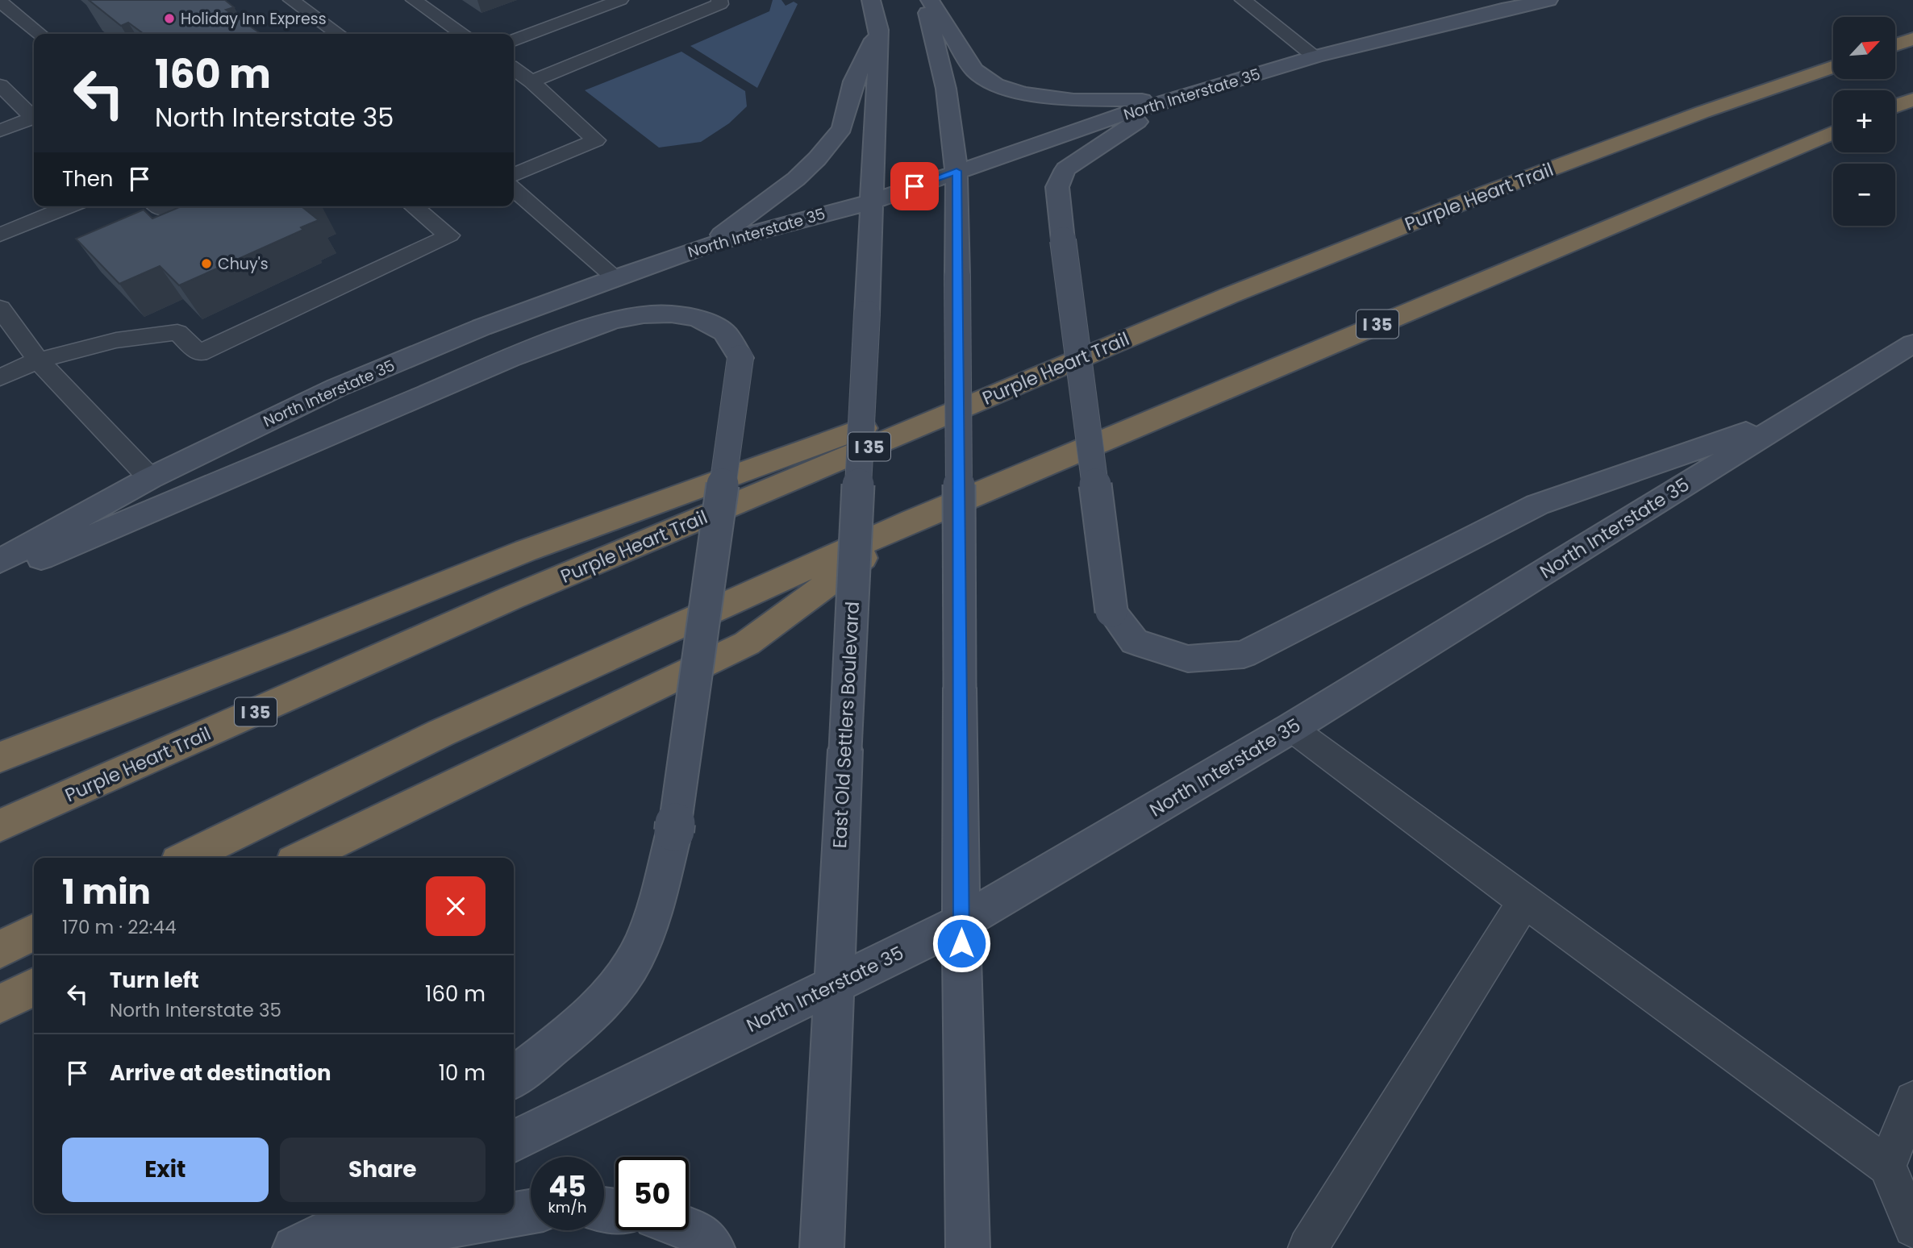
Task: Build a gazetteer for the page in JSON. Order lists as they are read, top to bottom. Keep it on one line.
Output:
{"streets":{"highway":["Purple Heart Trail","I 35"],"main road":["North Interstate 35","East Old Settlers Boulevard"]},"crossings":[["North Interstate 35","East Old Settlers Boulevard"]],"places":["Holiday Inn Express","Chuy's"],"north":"top right","page":{"map_buttons":["+","−"],"turn":["160 m","North Interstate 35"],"then":"Then","heading":["1 min","170 m · 22:44"],"list":[{"name":"Turn left","note":"North Interstate 35","value":"160 m"},{"name":"Arrive at destination","value":"10 m"}],"buttons":["Exit","Share"],"speed":"45 km/h","limit":"50"}}
